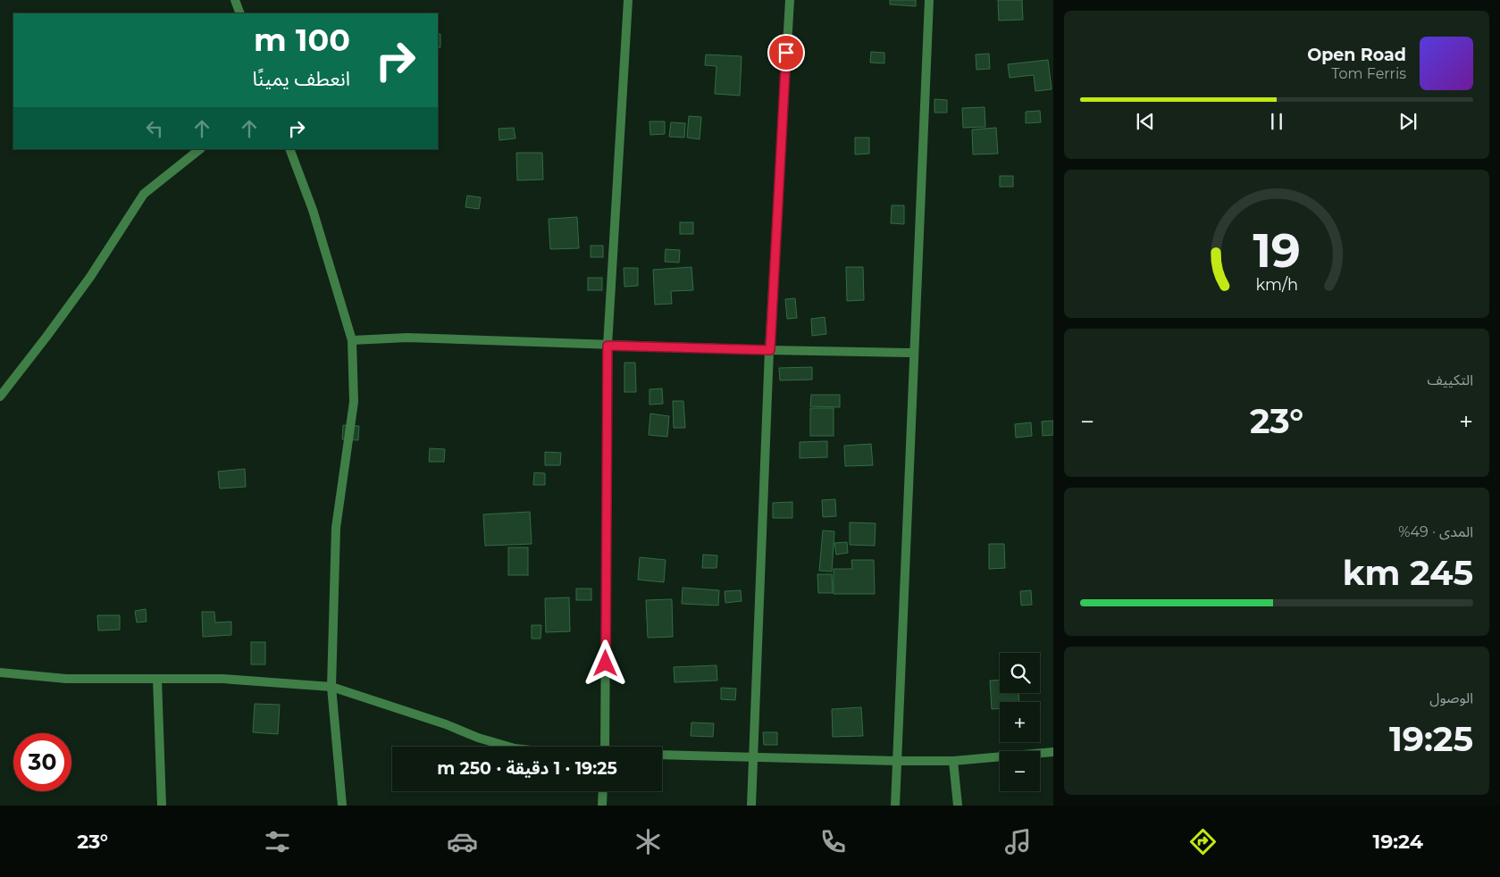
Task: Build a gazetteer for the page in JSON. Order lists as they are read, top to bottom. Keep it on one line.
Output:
{"page":{"turn":["100 m","انعطف يمينًا"],"song":["Open Road","Tom Ferris"],"tile":["التكييف",["المدى · 49%","245 km"],["الوصول","19:25"]],"heat":["−","23°","+"],"map_buttons":["+","−"],"limit":"30","trip":"19:25 · 1 دقيقة · 250 m","tabs":["19:24","23°"],"gauge":["19","km/h"]}}
